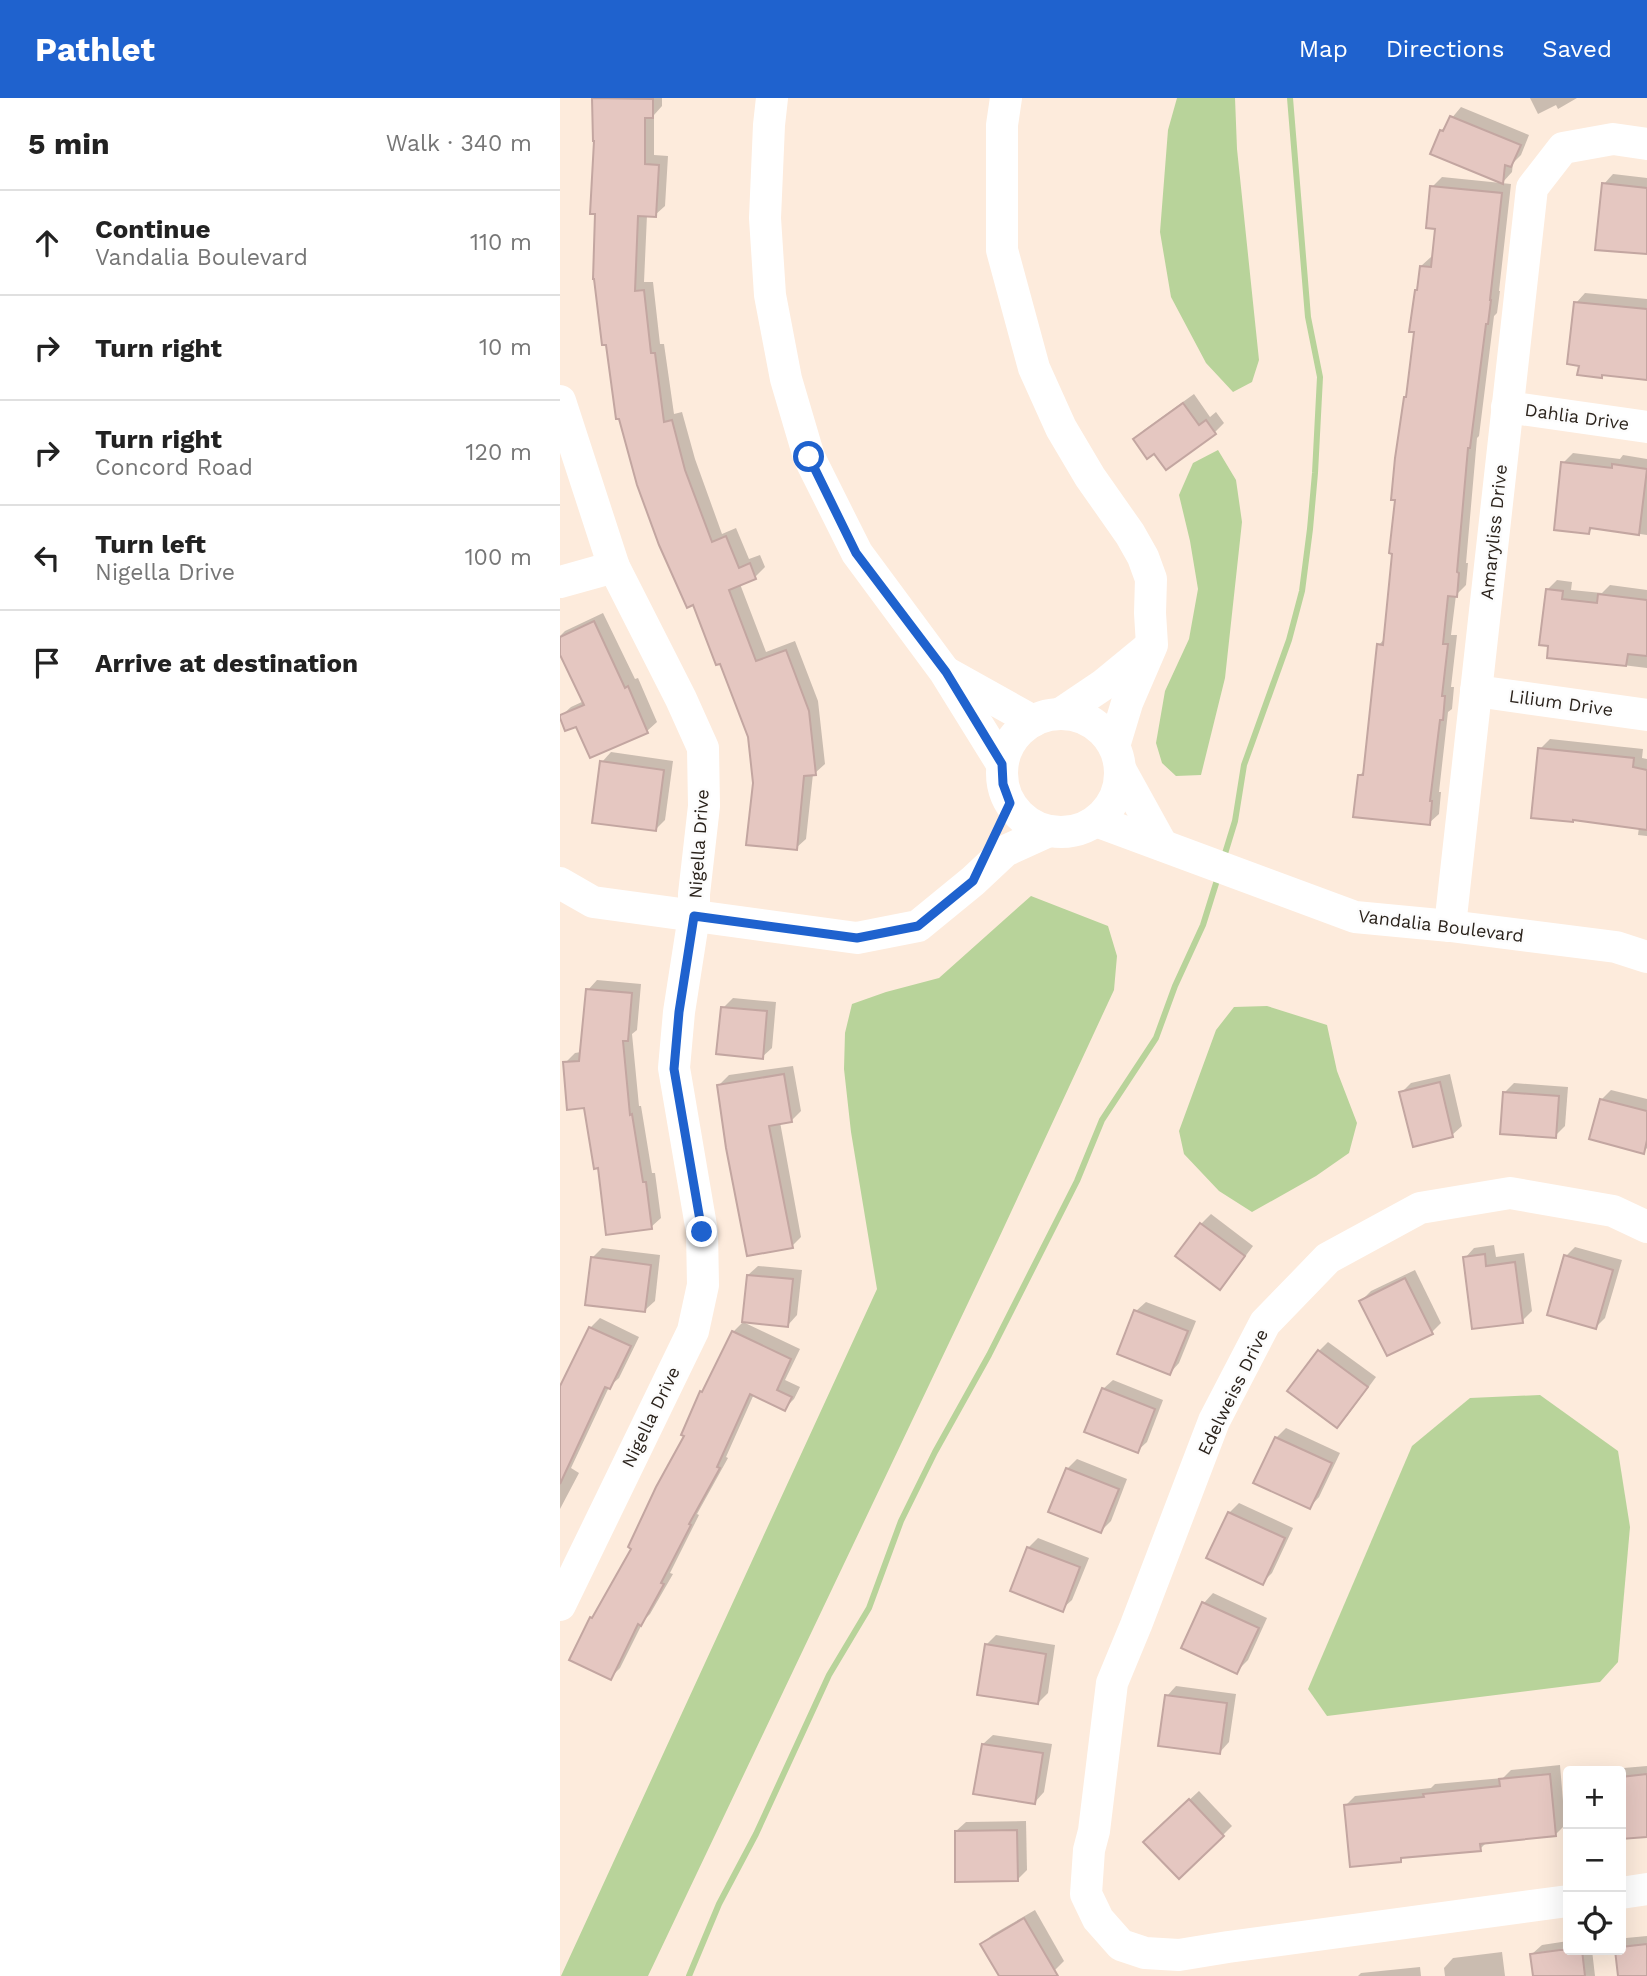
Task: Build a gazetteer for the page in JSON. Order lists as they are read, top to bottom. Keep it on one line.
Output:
{"streets":{"street":["Dahlia Drive","Amaryliss Drive","Lilium Drive","Nigella Drive","Vandalia Boulevard","Edelweiss Drive"]},"crossings":[["Dahlia Drive","Amaryliss Drive"],["Amaryliss Drive","Lilium Drive"],["Amaryliss Drive","Vandalia Boulevard"]],"page":{"header":"Pathlet","nav":["Map","Directions","Saved"],"heading":["5 min","Walk · 340 m"],"list":[["Continue","Vandalia Boulevard","110 m"],["Turn right","10 m"],["Turn right","Concord Road","120 m"],["Turn left","Nigella Drive","100 m"],"Arrive at destination"],"map_buttons":["+","−"]}}
